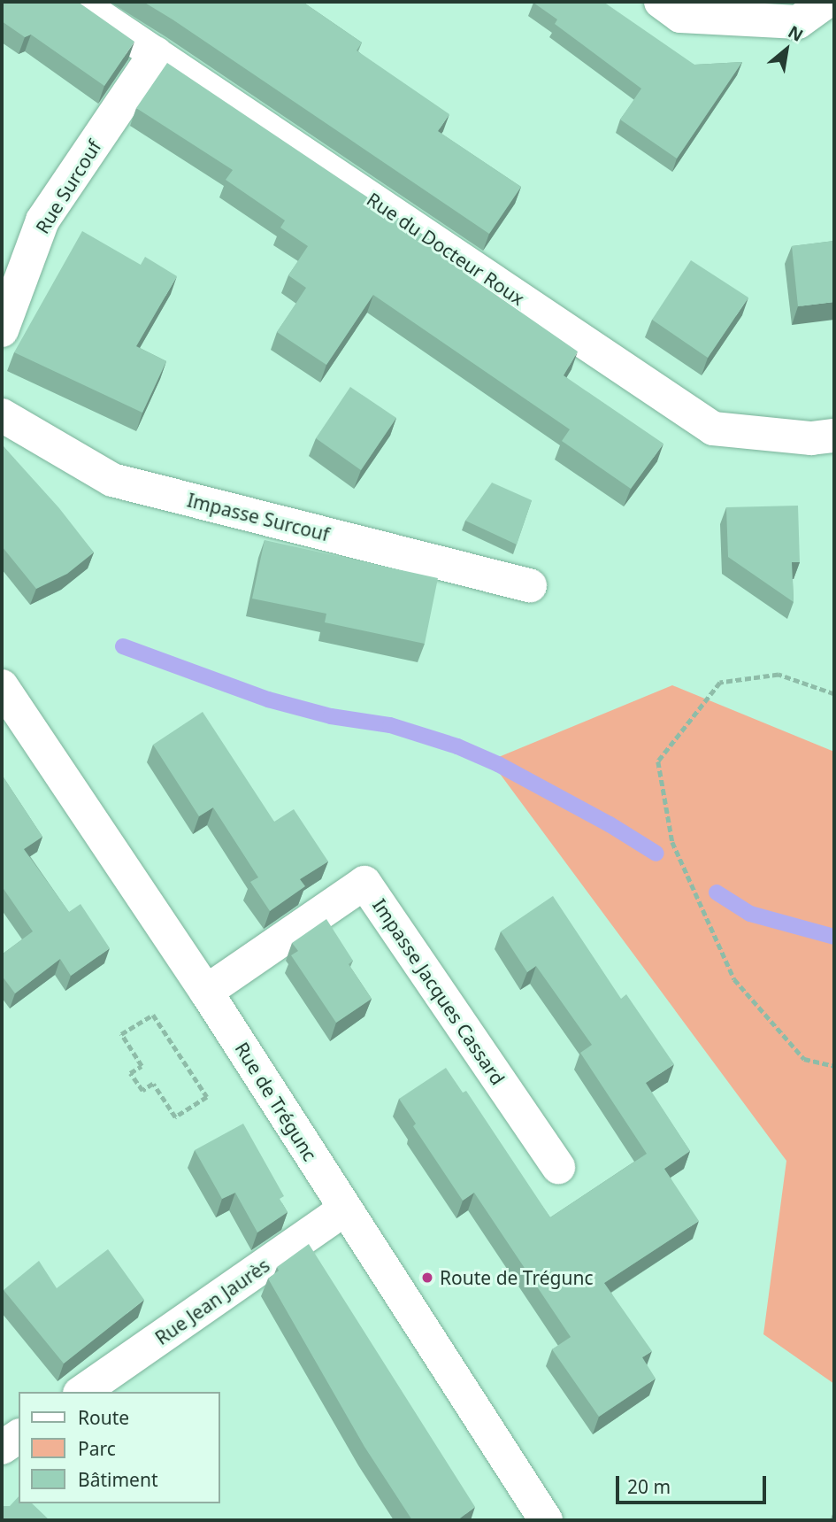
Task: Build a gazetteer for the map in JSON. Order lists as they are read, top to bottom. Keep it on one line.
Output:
{"streets":{"street":["Rue Surcouf","Rue du Docteur Roux","Impasse Surcouf","Impasse Jacques Cassard","Rue de Trégunc","Rue Jean Jaurès"]},"crossings":[["Rue Surcouf","Rue du Docteur Roux"],["Impasse Jacques Cassard","Rue de Trégunc"],["Rue de Trégunc","Rue Jean Jaurès"]],"places":["Route de Trégunc"],"legend":["Route","Parc","Bâtiment"],"scale_bar":"20 m","north":"top right"}
